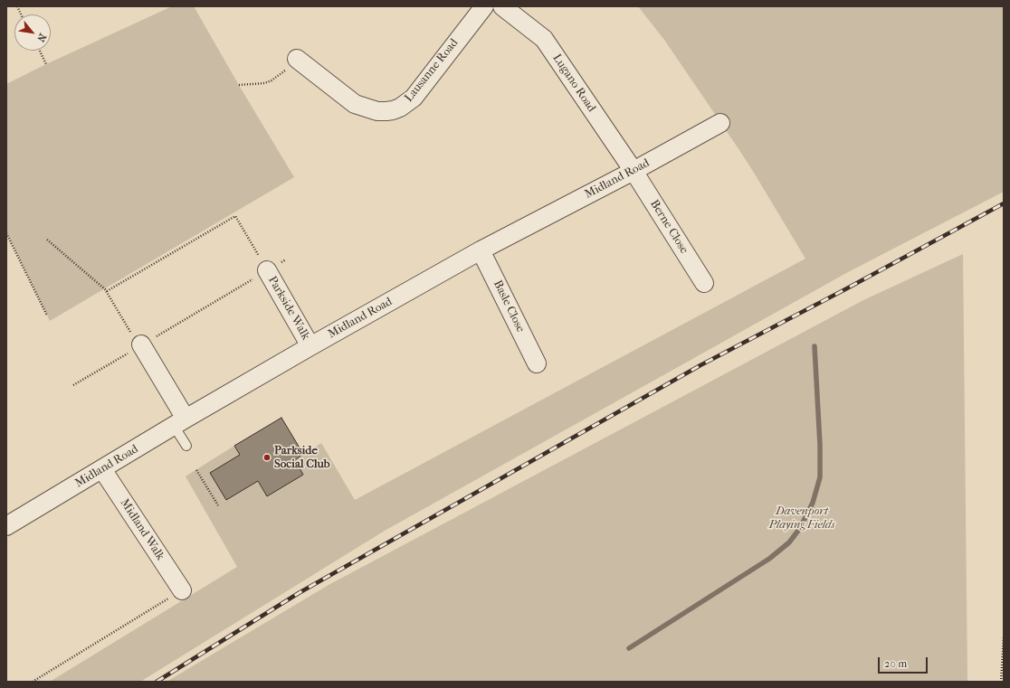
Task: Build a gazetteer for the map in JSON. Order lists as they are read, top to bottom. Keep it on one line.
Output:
{"streets":{"street":["Lausanne Road","Lugano Road","Midland Road","Berne Close","Basle Close","Parkside Walk","Midland Walk"]},"crossings":[["Lugano Road","Midland Road"],["Lugano Road","Berne Close"],["Midland Road","Berne Close"],["Midland Road","Basle Close"],["Midland Road","Parkside Walk"],["Midland Road","Midland Walk"]],"parks":["Davenport Playing Fields"],"places":["Parkside Social Club"],"scale_bar":"20 m","north":"bottom right"}
